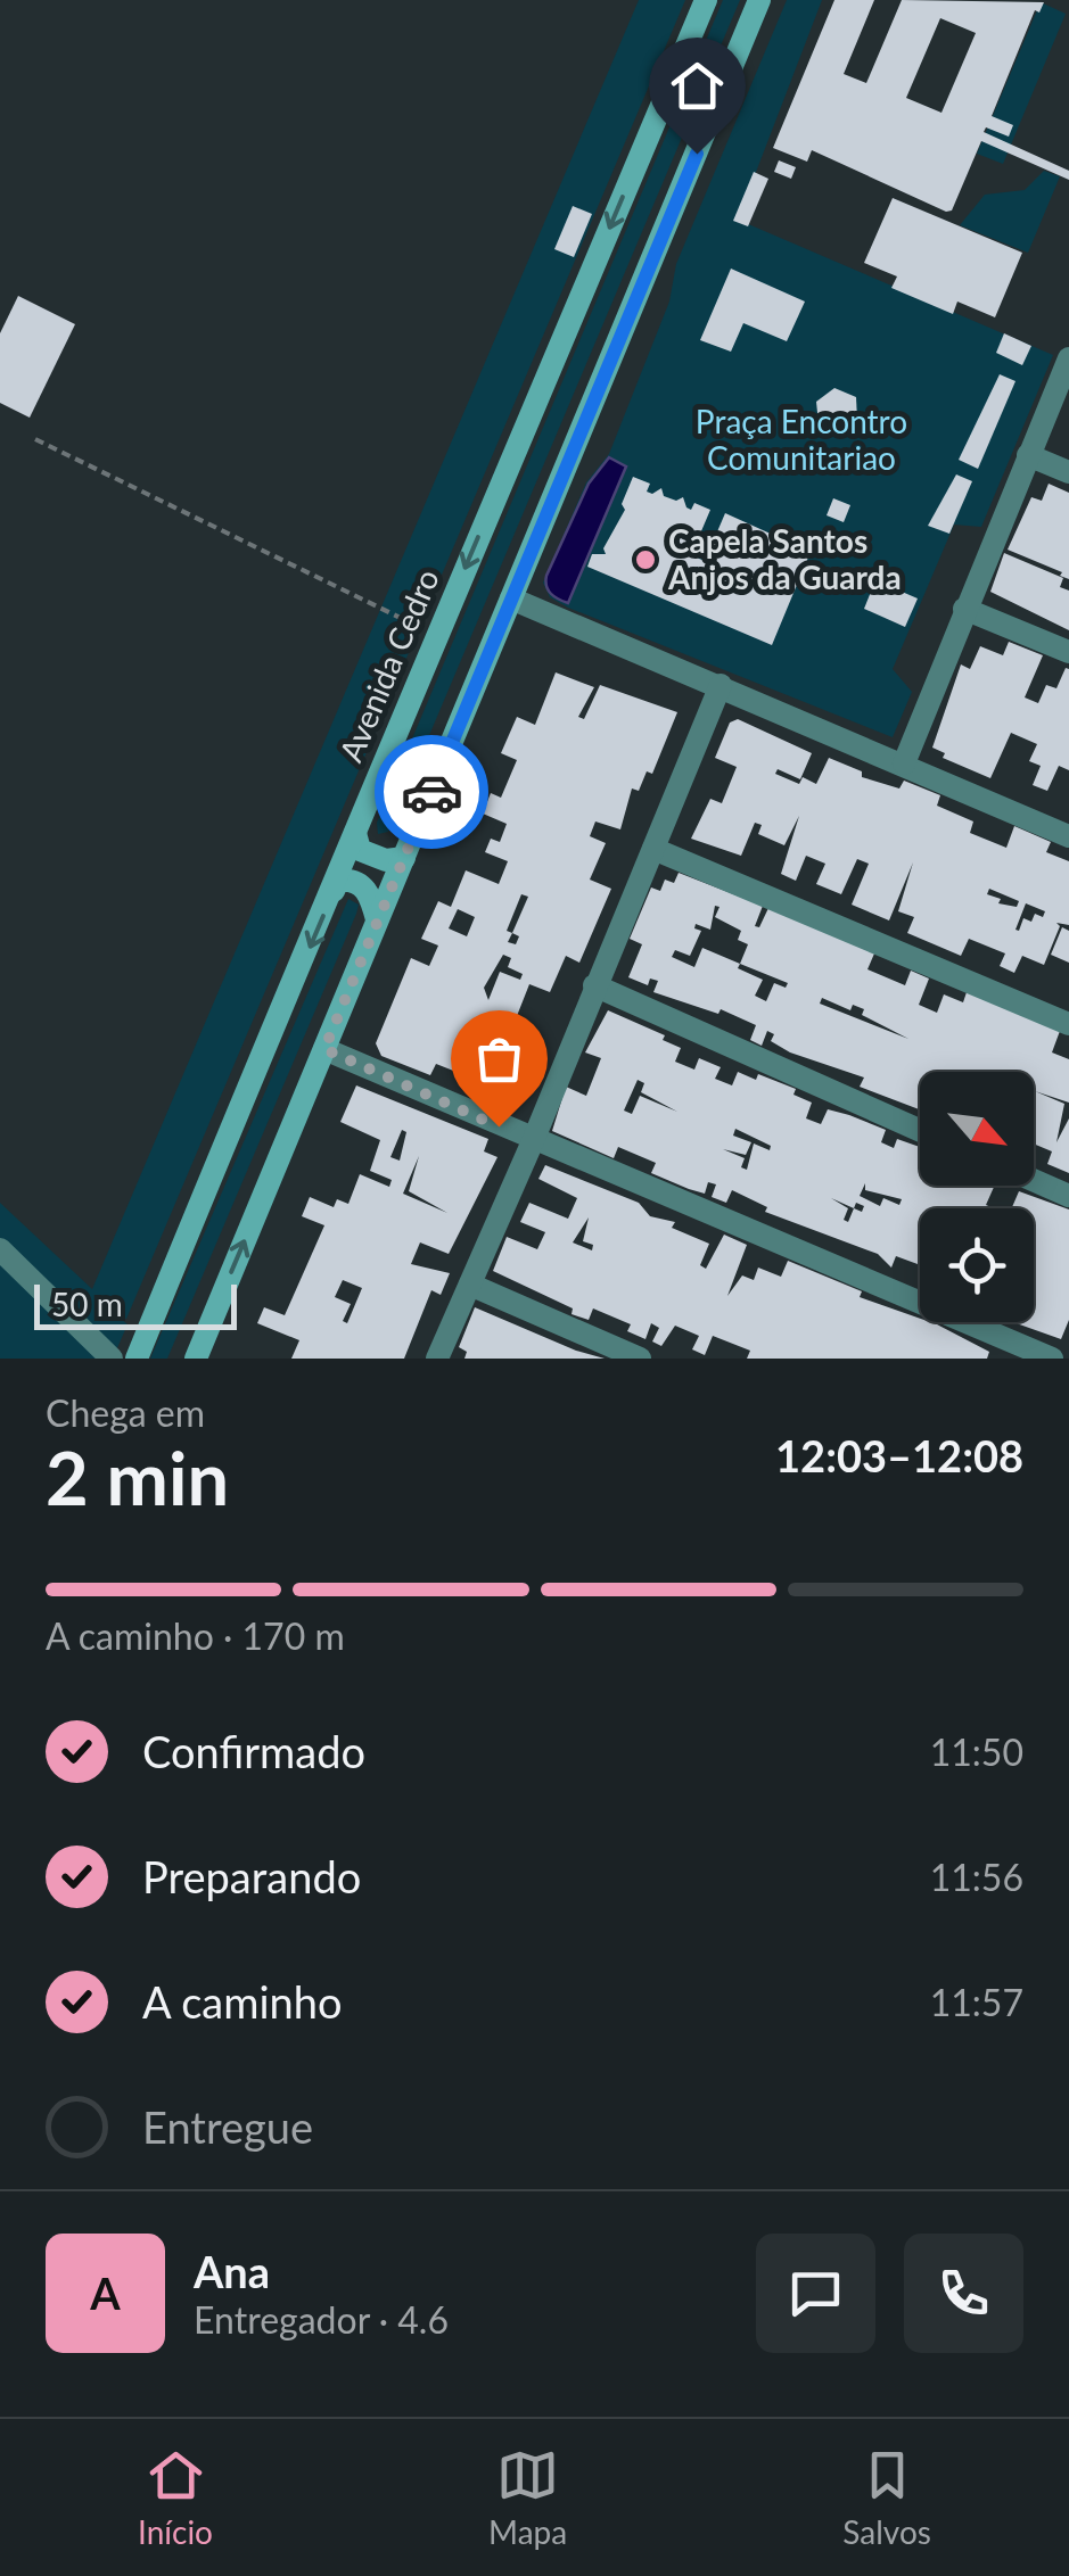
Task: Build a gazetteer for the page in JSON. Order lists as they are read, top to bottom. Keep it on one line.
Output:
{"streets":{"street":["Avenida Cedro"]},"parks":["Praça Encontro Comunitariao"],"places":["Capela Santos Anjos da Guarda"],"scale_bar":"50 m","north":"bottom right","page":{"scale":"50 m","heading":["2 min","Chega em","12:03–12:08"],"panel":["Ana","Entregador · 4.6"],"bar":"A caminho · 170 m","list":[["Confirmado","11:50"],["Preparando","11:56"],["A caminho","11:57"],"Entregue"],"round":"A","tabs":["Início","Mapa","Salvos"]}}
